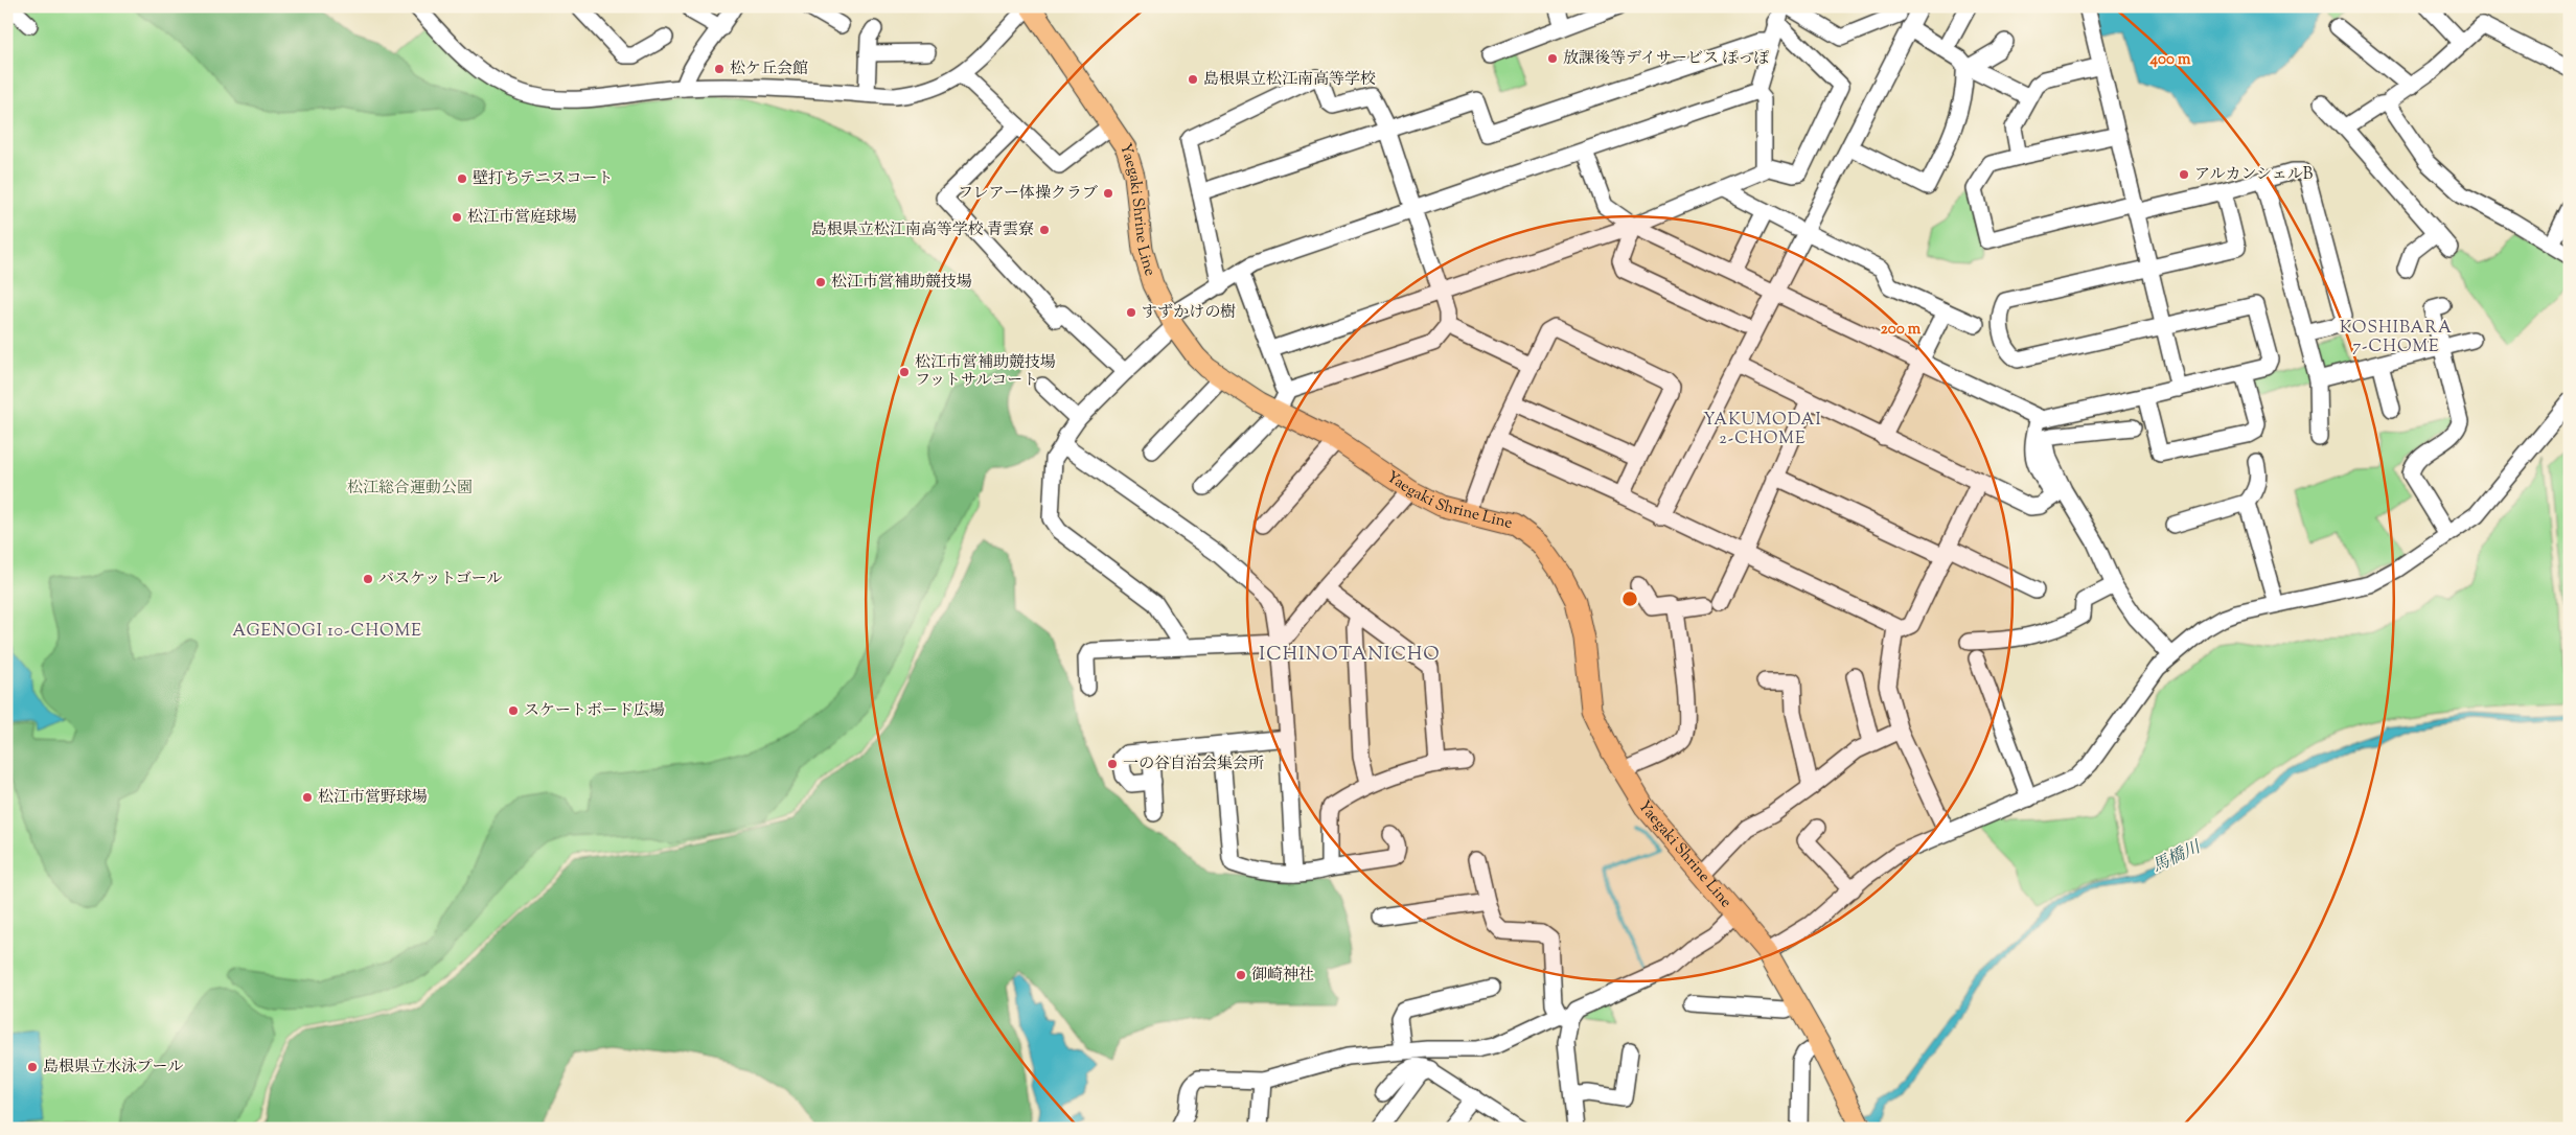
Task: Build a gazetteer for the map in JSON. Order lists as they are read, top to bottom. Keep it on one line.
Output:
{"streets":{"main road":["Yaegaki Shrine Line"]},"districts":["KOSHIBARA 7-CHOME","YAKUMODAI 2-CHOME","AGENOGI 10-CHOME","ICHINOTANICHO"],"water":["馬橋川"],"parks":["松江総合運動公園"],"places":["放課後等デイサービス ぽっぽ","松ケ丘会館","島根県立松江南高等学校","アルカンシェルB","壁打ちテニスコート","フレアー体操クラブ","松江市営庭球場","島根県立松江南高等学校 青雲寮","松江市営補助競技場","すずかけの樹","松江市営補助競技場 フットサルコート","バスケットゴール","スケートボード広場","一の谷自治会集会所","松江市営野球場","御崎神社","島根県立水泳プール"],"rings":["400 m","200 m"]}
